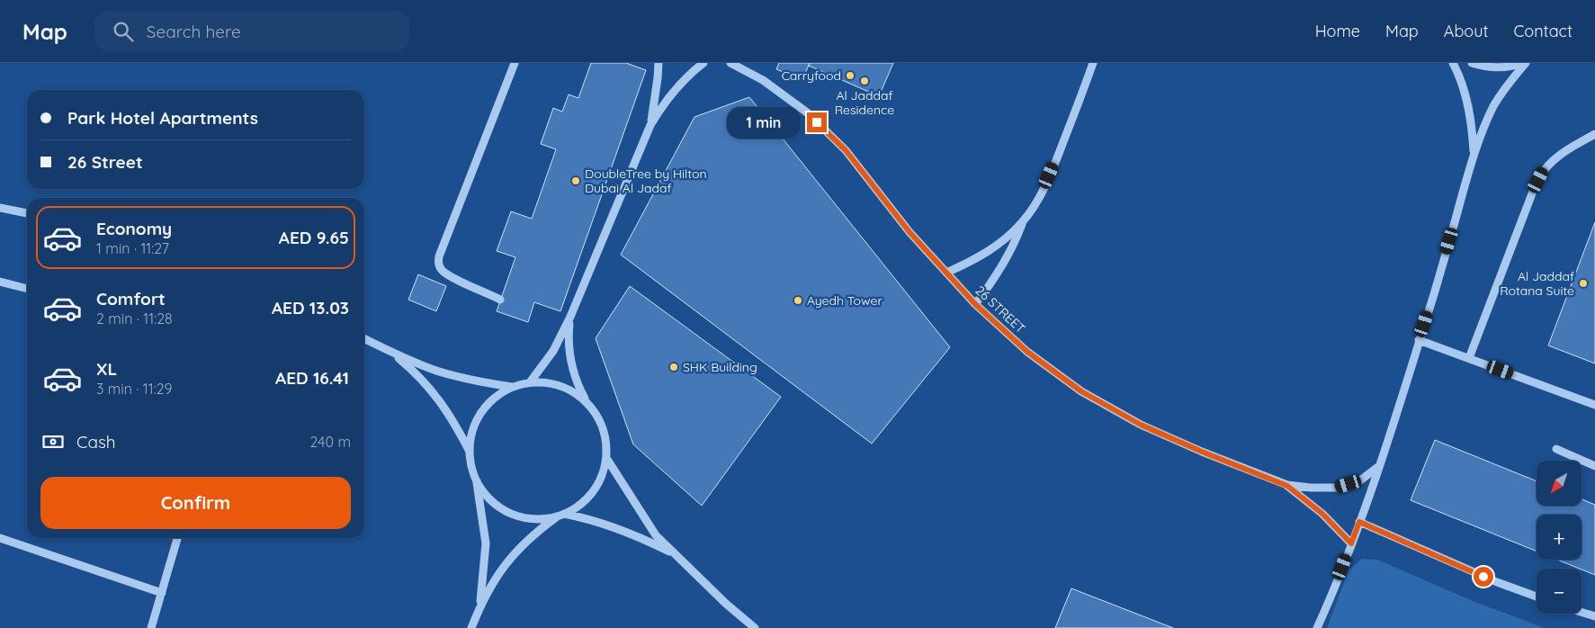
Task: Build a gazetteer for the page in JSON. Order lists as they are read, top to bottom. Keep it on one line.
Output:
{"streets":{"street":["26 STREET"]},"places":["Carryfood","Al Jaddaf Residence","DoubleTree by Hilton Dubai Al Jadaf","Al Jaddaf Rotana Suite","Ayedh Tower","SHK Building"],"north":"bottom left","page":{"header":"Map","search":"Search here","nav":["Home","Map","About","Contact"],"banner":["Park Hotel Apartments","26 Street"],"bubble":"1 min","list":[{"name":"Economy","note":"1 min · 11:27","value":"AED 9.65"},{"name":"Comfort","note":"2 min · 11:28","value":"AED 13.03"},{"name":"XL","note":"3 min · 11:29","value":"AED 16.41"}],"pay":["Cash","240 m"],"map_buttons":["+","−"],"buttons":"Confirm"}}
